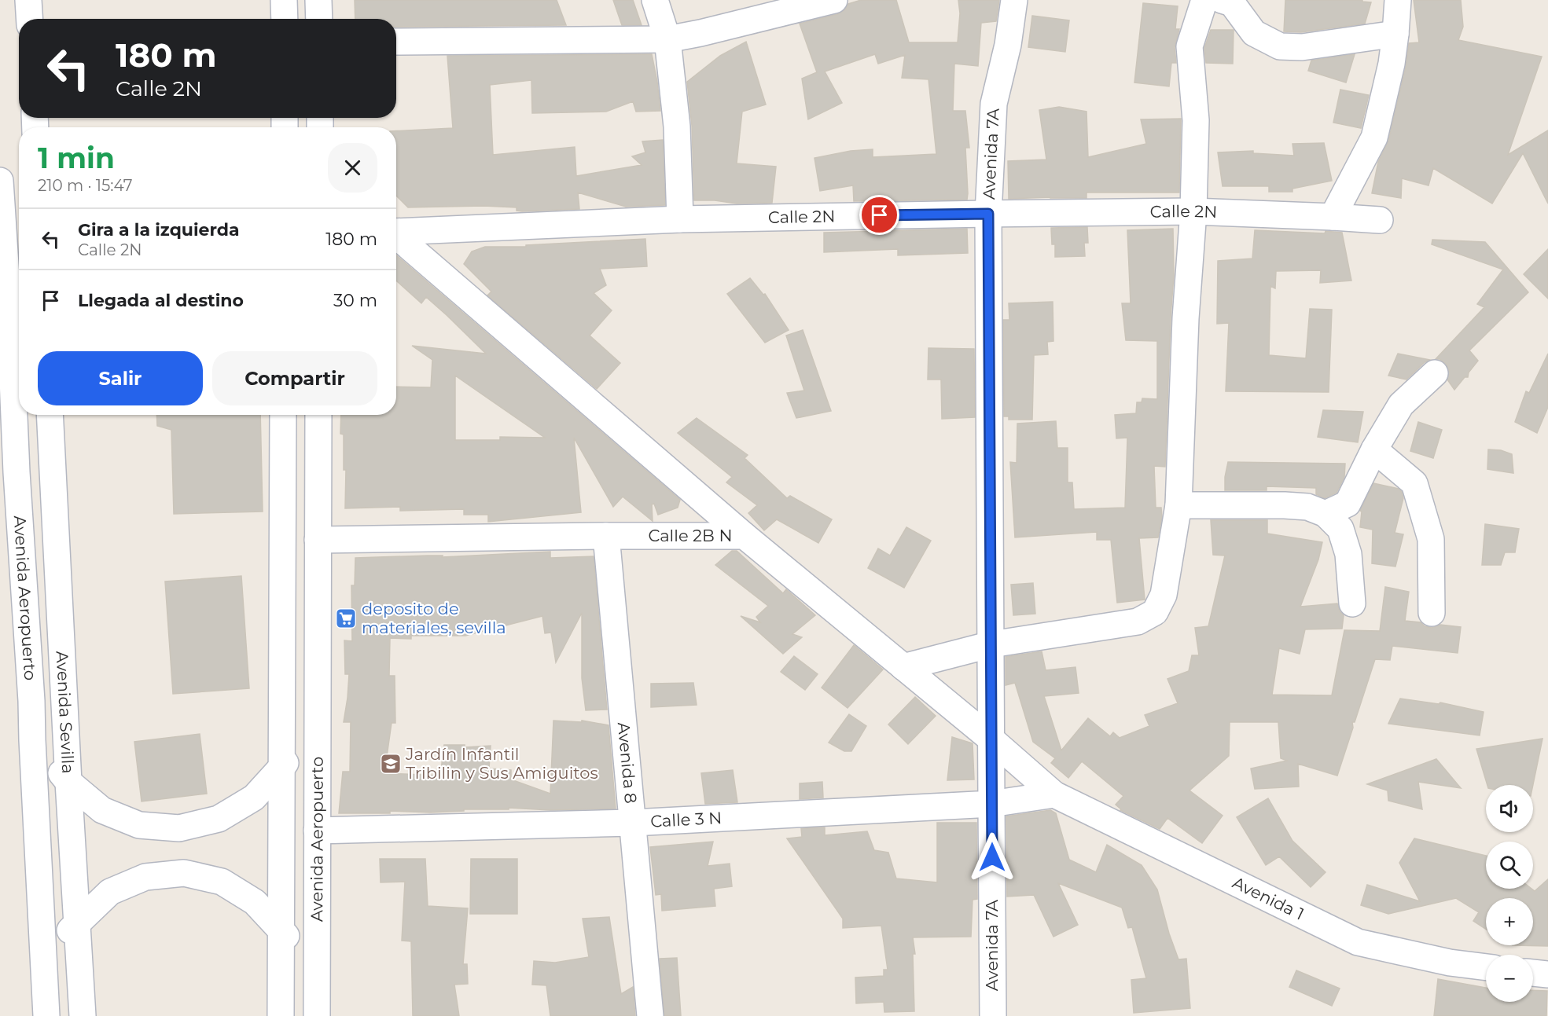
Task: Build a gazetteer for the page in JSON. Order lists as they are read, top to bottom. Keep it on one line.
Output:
{"streets":{"street":["Avenida 7A","Calle 2N","Calle 2B N","Avenida Aeropuerto","Avenida Sevilla","Avenida 8","Calle 3 N","Avenida 1"]},"crossings":[["Avenida 7A","Calle 2N"],["Avenida 7A","Calle 2B N"],["Avenida 7A","Calle 3 N"],["Calle 2B N","Avenida Aeropuerto"],["Calle 2B N","Avenida 8"],["Calle 2B N","Calle 3 N"],["Calle 2B N","Avenida 1"],["Avenida Aeropuerto","Calle 3 N"],["Avenida 8","Calle 3 N"],["Calle 3 N","Avenida 1"]],"places":{"supermarket":["deposito de materiales, sevilla"],"school or university":["Jardín Infantil Tribilin y Sus Amiguitos"]},"page":{"turn":["180 m","Calle 2N"],"heading":["1 min","210 m · 15:47"],"list":[{"name":"Gira a la izquierda","note":"Calle 2N","value":"180 m"},{"name":"Llegada al destino","value":"30 m"}],"buttons":["Salir","Compartir"],"map_buttons":["+","−"]}}
